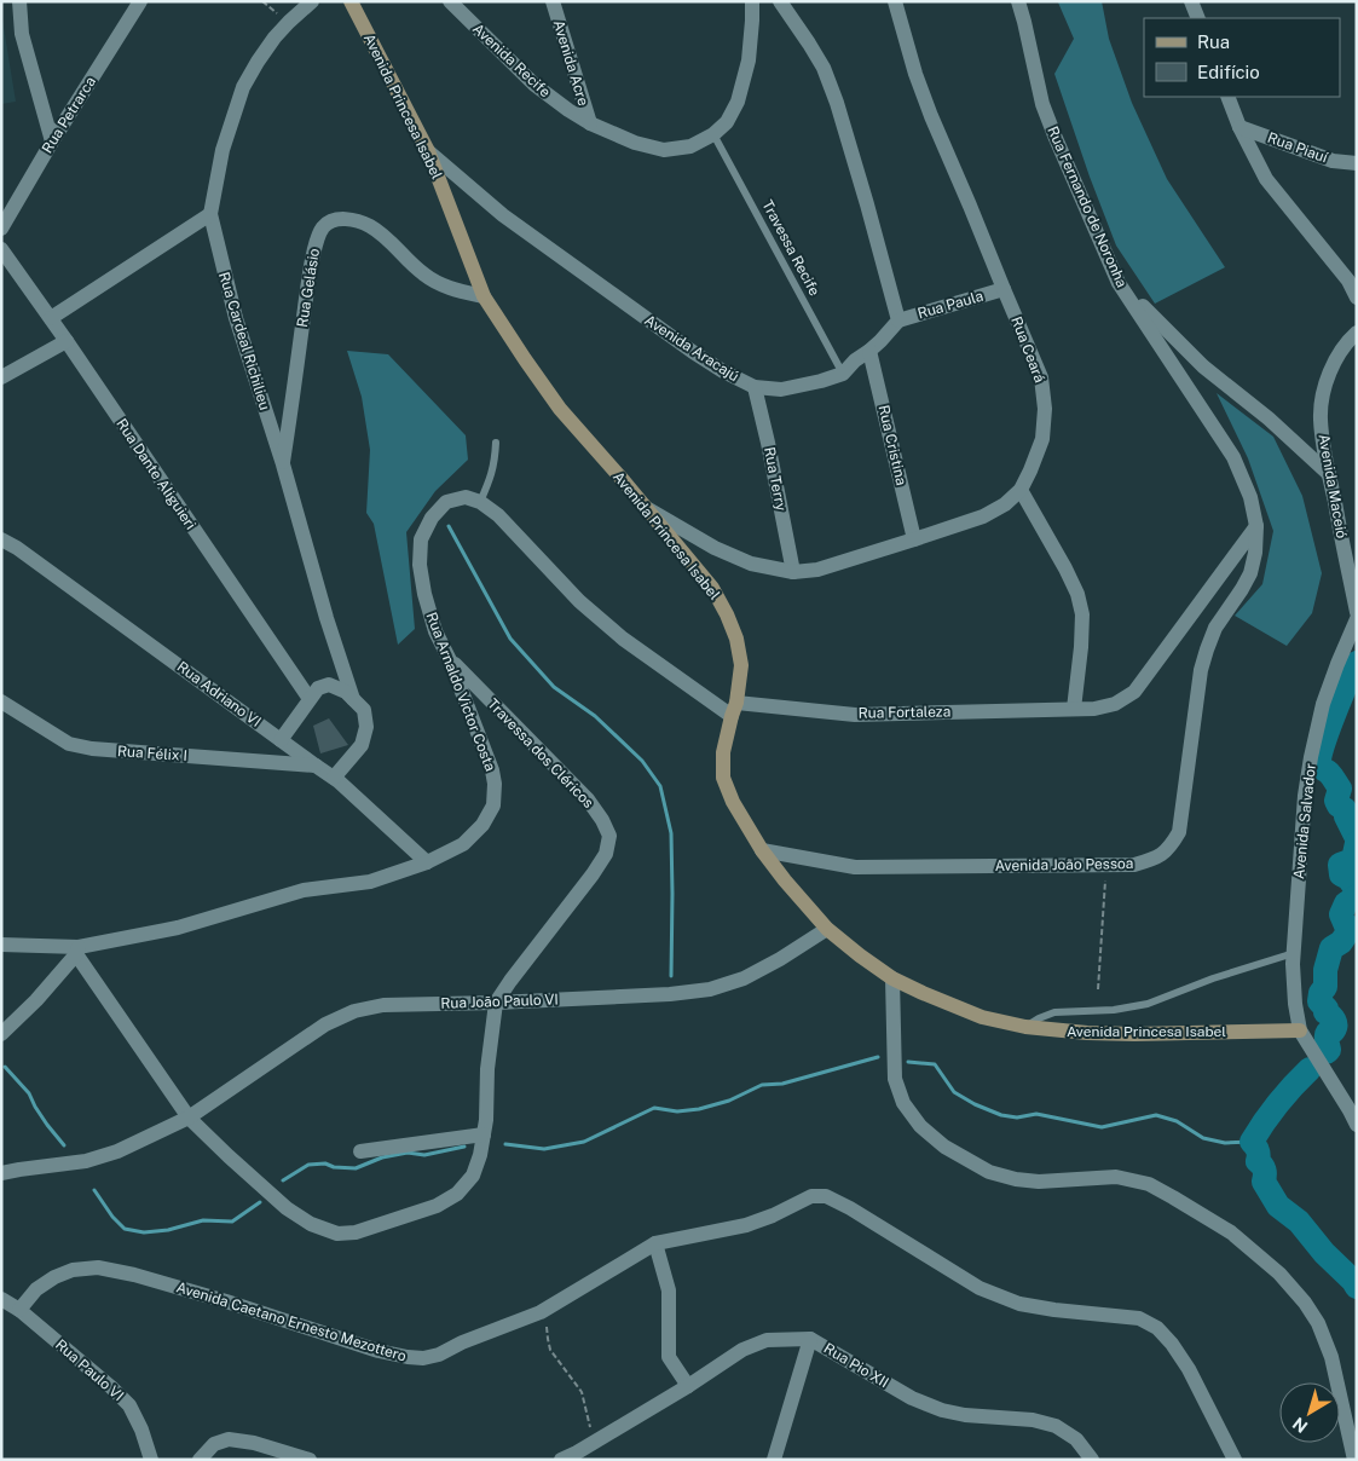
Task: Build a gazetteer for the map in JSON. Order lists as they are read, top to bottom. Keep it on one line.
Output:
{"streets":{"street":["Avenida Recife","Avenida Acre","Avenida Princesa Isabel","Rua Petrarca","Rua Piauí","Rua Fernando de Noronha","Rua Gelásio","Rua Paula","Rua Cardeal Richilieu","Avenida Aracajú","Rua Ceará","Rua Cristina","Rua Dante Aliguieri","Rua Terry","Avenida Maceió","Rua Arnaldo Victor Costa","Rua Adriano VI","Rua Fortaleza","Rua Félix I","Travessa dos Cléricos","Avenida Salvador","Avenida João Pessoa","Rua João Paulo VI","Avenida Caetano Ernesto Mezottero","Rua Pio XII","Rua Paulo VI"],"lane":["Travessa Recife"]},"crossings":[["Avenida Recife","Avenida Acre"],["Avenida Recife","Travessa Recife"],["Avenida Princesa Isabel","Rua Gelásio"],["Avenida Princesa Isabel","Avenida Aracajú"],["Avenida Princesa Isabel","Rua Ceará"],["Avenida Princesa Isabel","Rua Fortaleza"],["Avenida Princesa Isabel","Avenida Salvador"],["Avenida Princesa Isabel","Avenida João Pessoa"],["Avenida Princesa Isabel","Rua João Paulo VI"],["Rua Fernando de Noronha","Rua Fortaleza"],["Rua Fernando de Noronha","Avenida João Pessoa"],["Travessa Recife","Avenida Aracajú"],["Rua Gelásio","Rua Cardeal Richilieu"],["Rua Paula","Avenida Aracajú"],["Rua Paula","Rua Ceará"],["Rua Cardeal Richilieu","Rua Dante Aliguieri"],["Rua Cardeal Richilieu","Rua Adriano VI"],["Rua Cardeal Richilieu","Rua Félix I"],["Avenida Aracajú","Rua Cristina"],["Avenida Aracajú","Rua Terry"],["Rua Ceará","Rua Cristina"],["Rua Ceará","Rua Terry"],["Rua Dante Aliguieri","Rua Adriano VI"],["Rua Dante Aliguieri","Rua Félix I"],["Rua Arnaldo Victor Costa","Rua Adriano VI"],["Rua Arnaldo Victor Costa","Travessa dos Cléricos"],["Rua Adriano VI","Rua Félix I"],["Rua Fortaleza","Avenida João Pessoa"],["Travessa dos Cléricos","Rua João Paulo VI"],["Avenida Caetano Ernesto Mezottero","Rua Paulo VI"]],"legend":["Rua","Edifício"],"north":"bottom left"}
